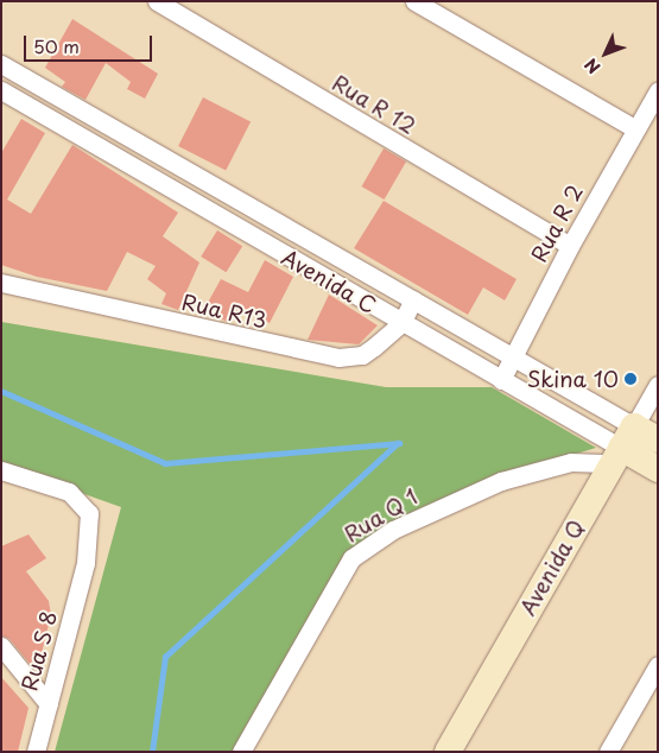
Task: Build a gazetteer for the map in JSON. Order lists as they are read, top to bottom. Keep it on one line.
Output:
{"streets":{"street":["Rua R 12","Rua R 2","Avenida C","Rua R13","Rua Q 1","Avenida Q","Rua S 8"]},"crossings":[["Rua R 12","Rua R 2"],["Rua R 2","Avenida C"],["Avenida C","Rua R13"],["Avenida C","Rua Q 1"],["Avenida C","Avenida Q"],["Rua Q 1","Avenida Q"]],"places":["Skina 10"],"scale_bar":"50 m","north":"bottom left"}
